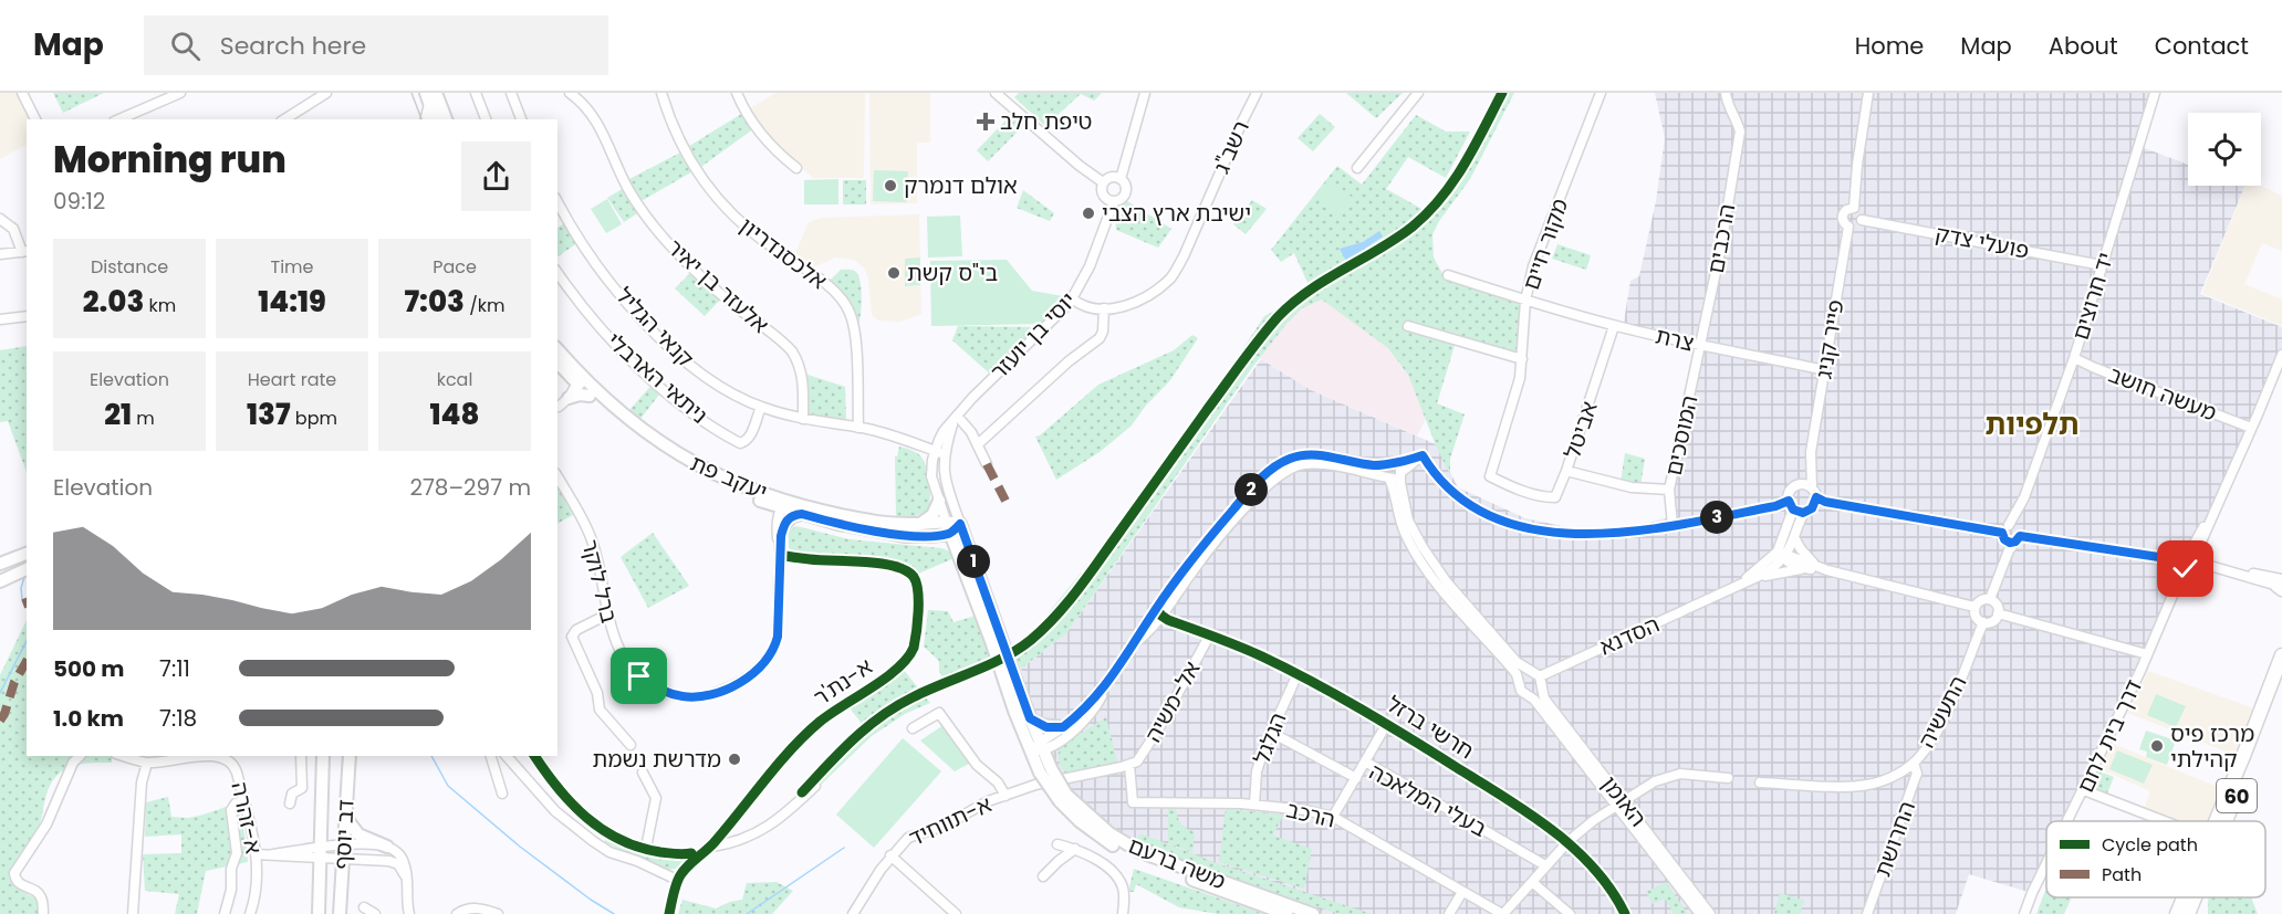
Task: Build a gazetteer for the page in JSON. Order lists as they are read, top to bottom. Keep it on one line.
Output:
{"streets":{"highway":["60"],"main road":["יעקב פת","דב יוסף","משה ברעם"],"street":["רשב\"ג","הרכבים","פועלי צדק","מקור חיים","אלכסנדריון","אלעזר בן יאיר","יד חרוצים","קנאי הגליל","יוסי בן יועזר","צרת","פייר קניג","ניתאי הארבלי","מעשה חושב","אביטל","המוסכים","ברל לוקר","הסדנא","א-נת'ר","אל-משיה","התעשיה","חרשי ברזל","דרך בית לחם","הגלגל","בעלי המלאכה","האומן","הרכב","א-זהרה","א-תווחיד","החרושת"]},"crossings":[["רשב\"ג","יוסי בן יועזר"],["הרכבים","צרת"],["הרכבים","המוסכים"],["פועלי צדק","יד חרוצים"],["פועלי צדק","פייר קניג"],["מקור חיים","צרת"],["מקור חיים","אביטל"],["אלכסנדריון","קנאי הגליל"],["אלעזר בן יאיר","קנאי הגליל"],["יד חרוצים","מעשה חושב"],["יד חרוצים","התעשיה"],["קנאי הגליל","יוסי בן יועזר"],["קנאי הגליל","ניתאי הארבלי"],["צרת","פייר קניג"],["צרת","אביטל"],["צרת","המוסכים"],["אביטל","המוסכים"],["יעקב פת","ברל לוקר"],["יעקב פת","משה ברעם"],["ברל לוקר","א-נת'ר"],["הסדנא","האומן"],["אל-משיה","חרשי ברזל"],["אל-משיה","הרכב"],["אל-משיה","א-תווחיד"],["התעשיה","החרושת"],["חרשי ברזל","הגלגל"],["חרשי ברזל","הרכב"],["הגלגל","הרכב"],["בעלי המלאכה","הרכב"],["האומן","הרכב"],["הרכב","א-תווחיד"],["א-זהרה","דב יוסף"]],"districts":["תלפיות"],"places":{"health":["טיפת חלב"],"other":["אולם דנמרק","ישיבת ארץ הצבי","בי\"ס קשת","מרכז פיס קהילתי","מדרשת נשמת"]},"legend":["Cycle path","Path"],"page":{"header":"Map","search":"Search here","nav":["Home","Map","About","Contact"],"heading":["Morning run","09:12"],"stats":[["Distance","2.03 km"],["Time","14:19"],["Pace","7:03 /km"],["Elevation","21 m"],["Heart rate","137 bpm"],["kcal","148"]],"chart":["Elevation","278–297 m"],"pins":["2","3","1"],"list":[{"name":"500 m","note":"7:11"},{"name":"1.0 km","note":"7:18"}]}}
